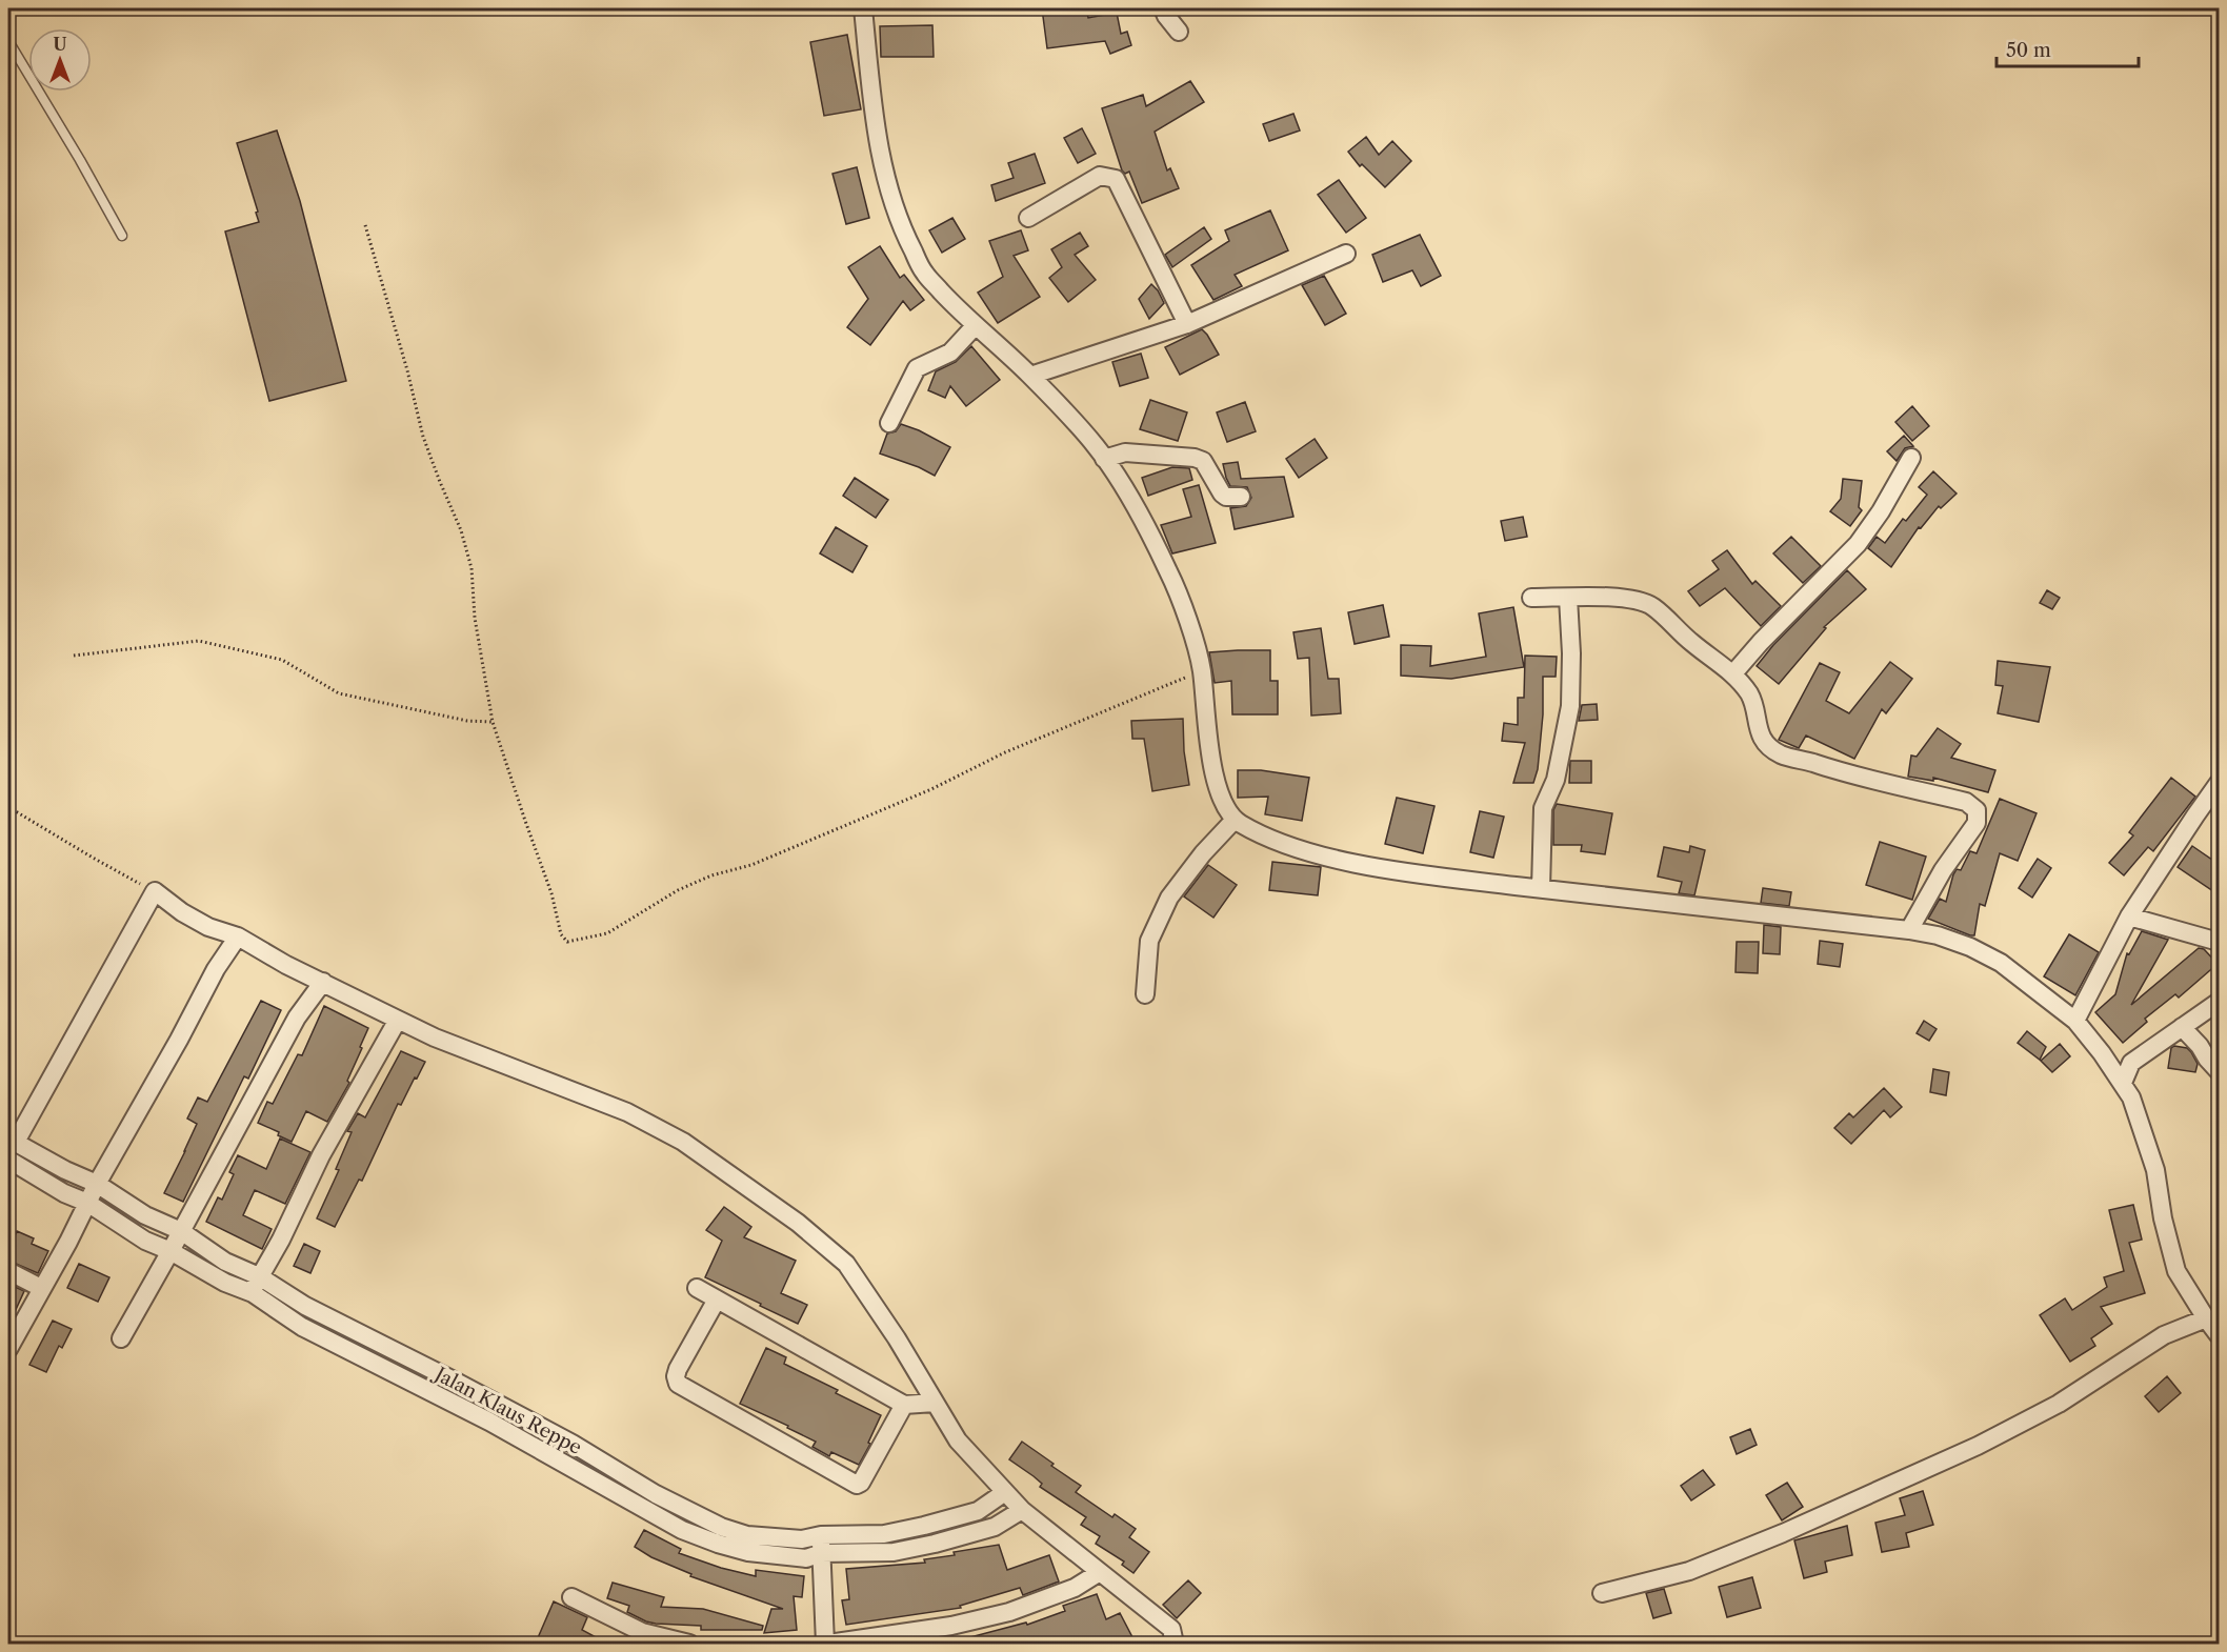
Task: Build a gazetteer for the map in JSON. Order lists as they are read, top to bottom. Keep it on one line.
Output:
{"streets":{"street":["Jalan Klaus Reppe"]},"scale_bar":"50 m","north":"top"}
